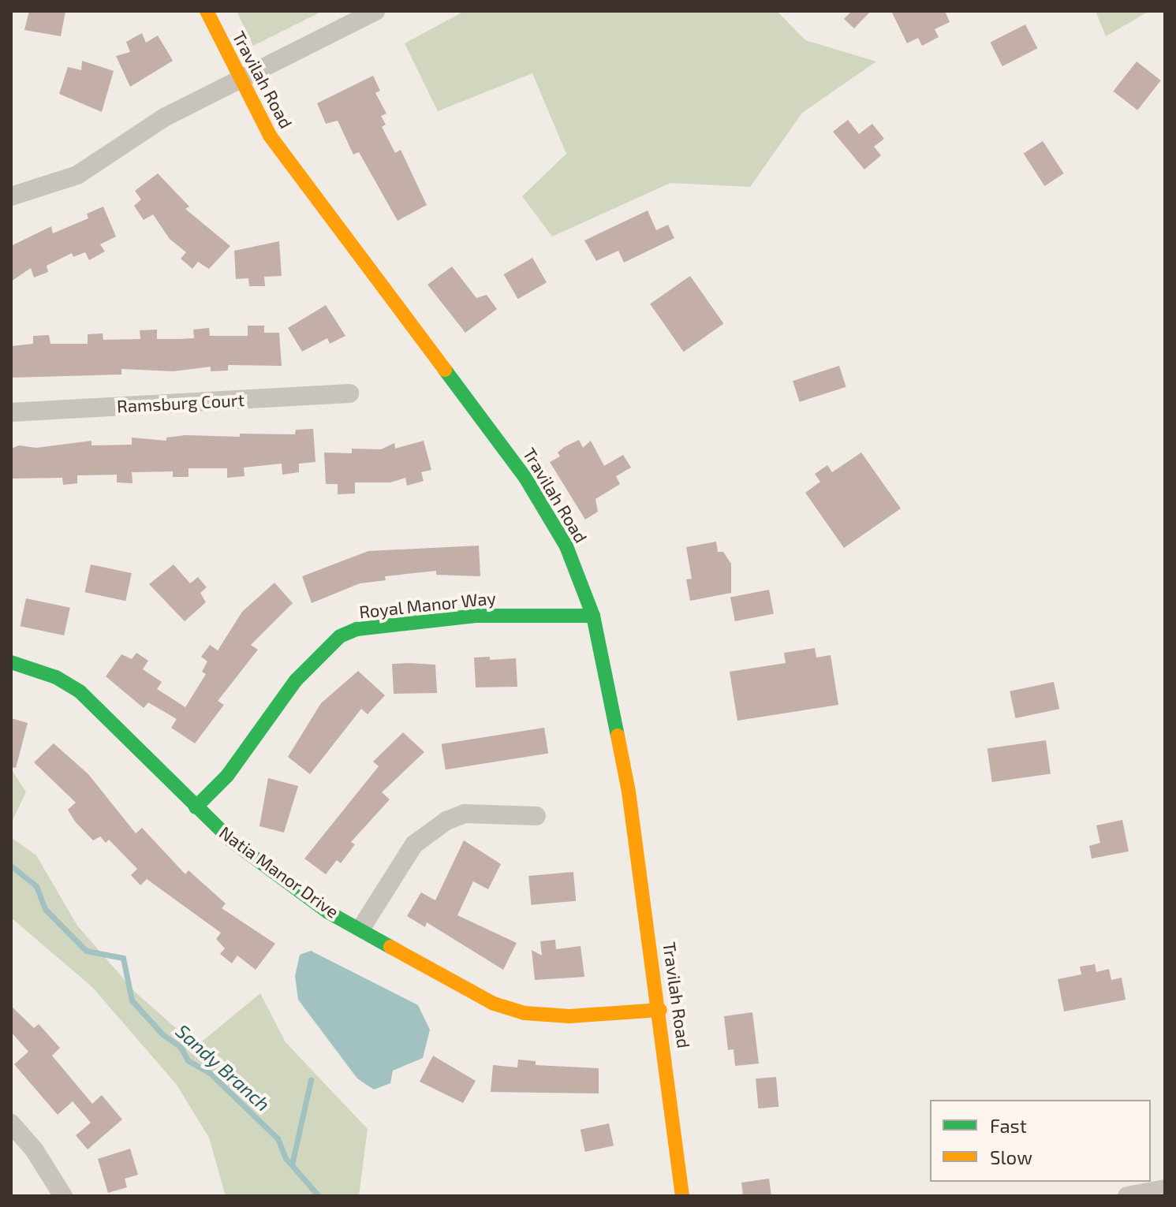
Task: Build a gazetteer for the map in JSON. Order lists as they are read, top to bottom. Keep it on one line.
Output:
{"streets":{"main road":["Travilah Road","Royal Manor Way","Natia Manor Drive"],"street":["Ramsburg Court"]},"crossings":[["Travilah Road","Royal Manor Way"],["Travilah Road","Natia Manor Drive"],["Royal Manor Way","Natia Manor Drive"]],"water":["Sandy Branch"],"legend":["Fast","Slow"]}
